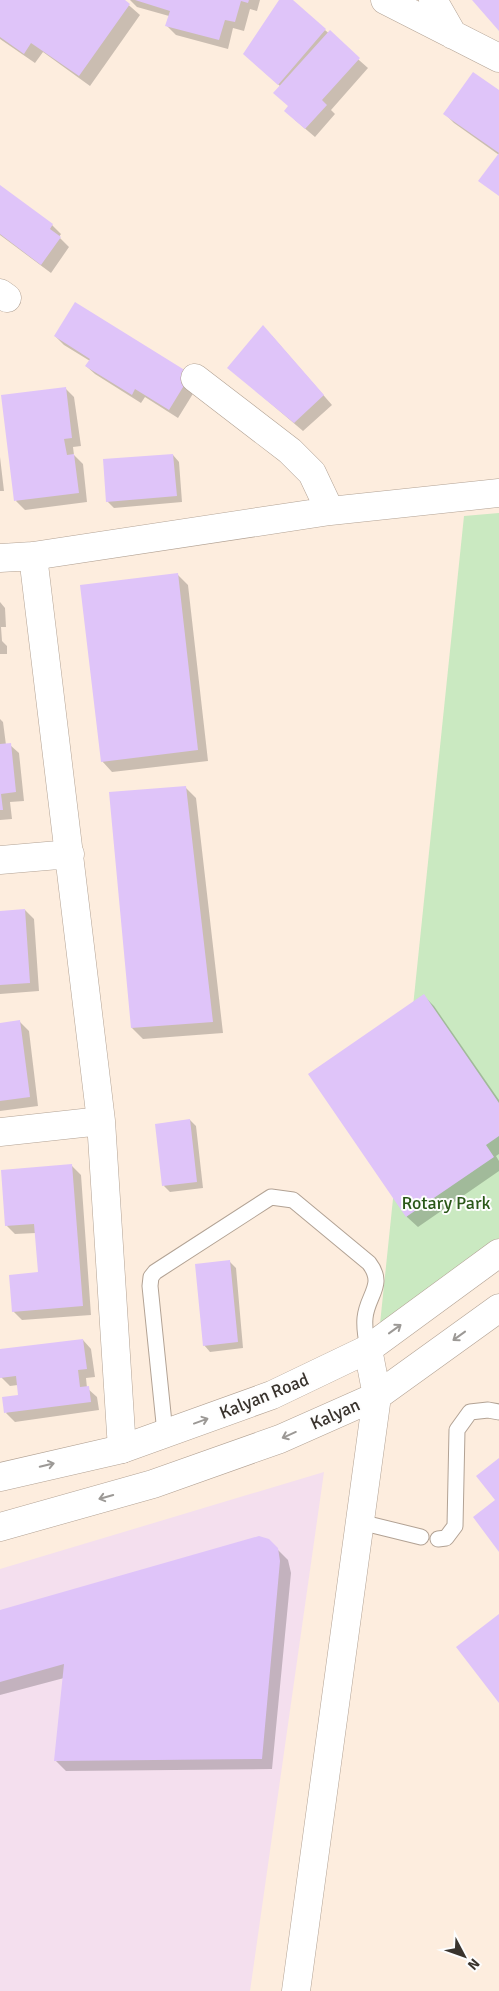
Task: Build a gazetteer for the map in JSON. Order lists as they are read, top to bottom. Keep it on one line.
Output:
{"streets":{"street":["Kalyan Road","Kalyan"]},"one_way":["Kalyan Road","Kalyan"],"parks":["Rotary Park"],"north":"bottom right"}
